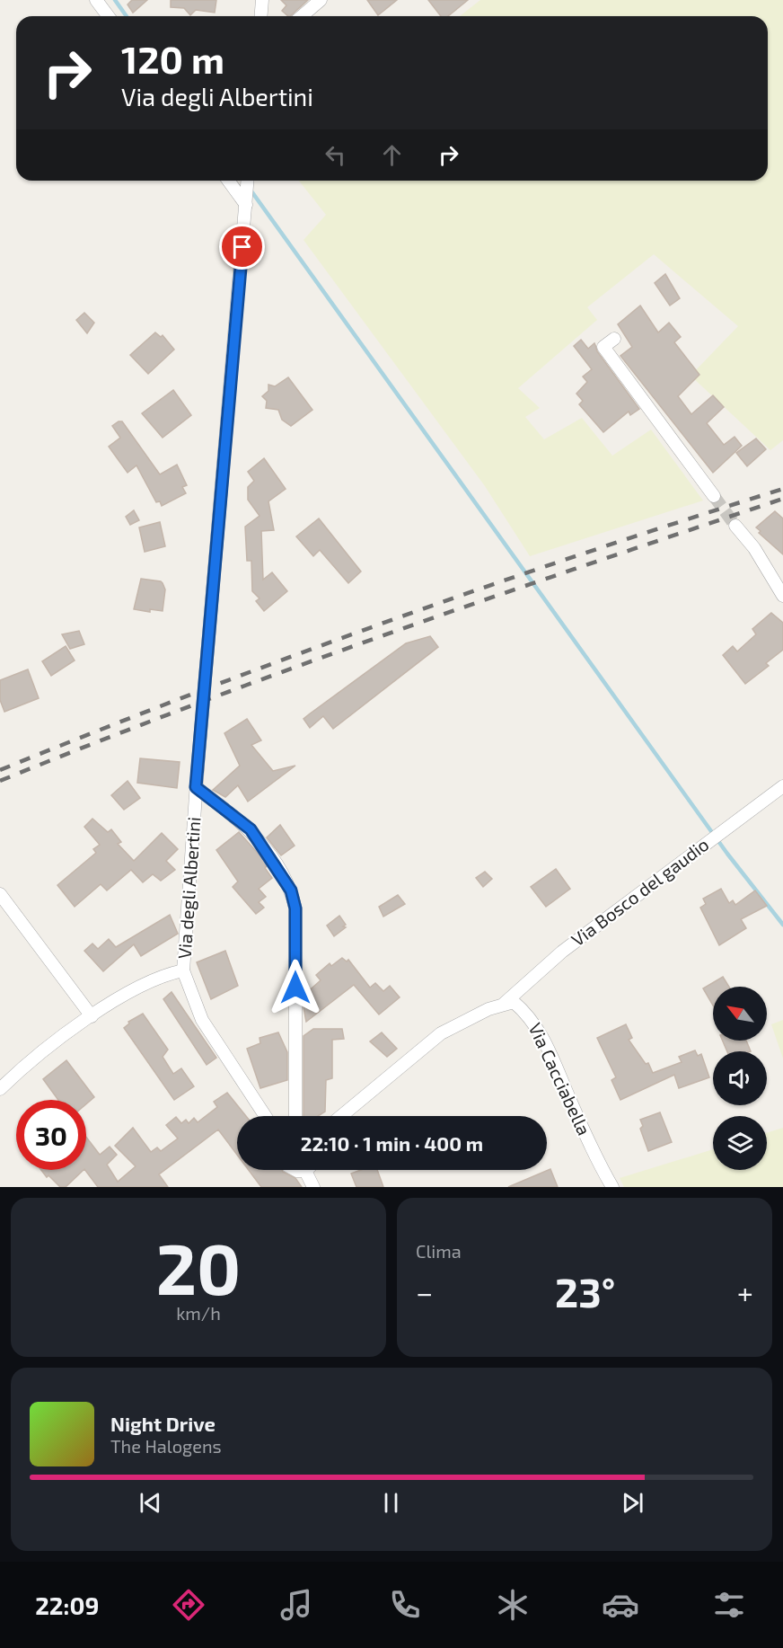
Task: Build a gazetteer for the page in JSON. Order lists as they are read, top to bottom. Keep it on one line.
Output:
{"streets":{"street":["Via degli Albertini","Via Bosco del gaudio","Via Cacciabella"]},"crossings":[["Via Bosco del gaudio","Via Cacciabella"]],"north":"top left","page":{"turn":["120 m","Via degli Albertini"],"limit":"30","trip":"22:10 · 1 min · 400 m","tile":[["20","km/h"],"Clima"],"heat":["−","23°","+"],"song":["Night Drive","The Halogens"],"tabs":"22:09"}}
